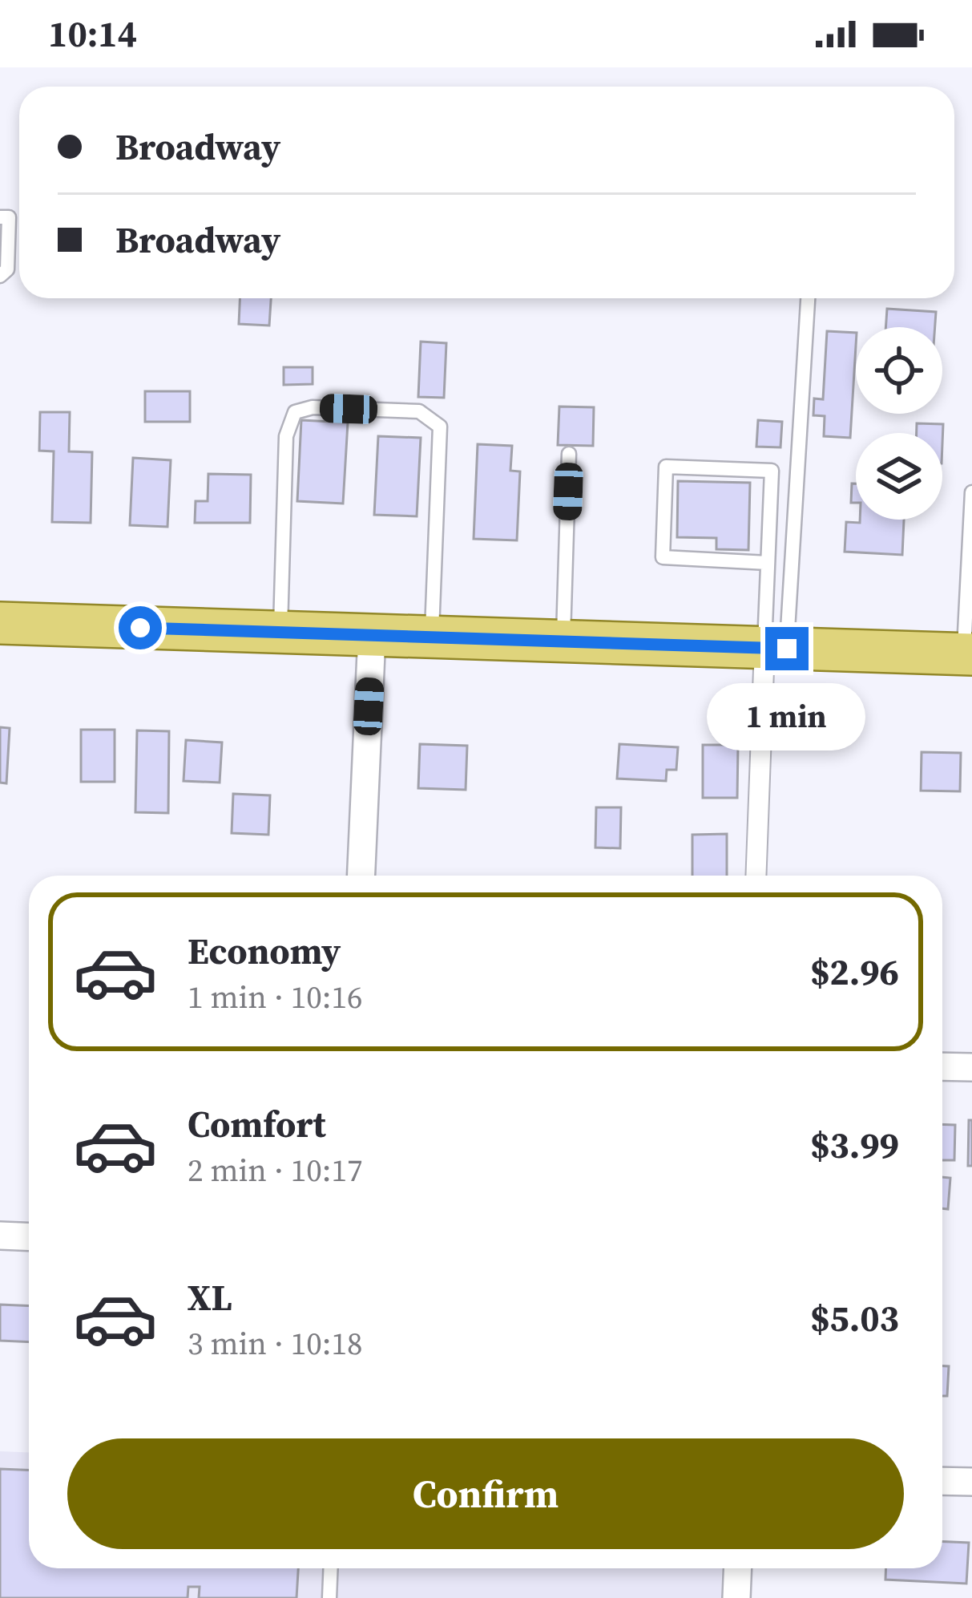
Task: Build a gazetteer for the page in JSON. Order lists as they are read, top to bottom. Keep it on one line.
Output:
{"page":{"status":"10:14","banner":["Broadway","Broadway"],"bubble":"1 min","list":[{"name":"Economy","note":"1 min · 10:16","value":"$2.96"},{"name":"Comfort","note":"2 min · 10:17","value":"$3.99"},{"name":"XL","note":"3 min · 10:18","value":"$5.03"}],"buttons":"Confirm"}}
